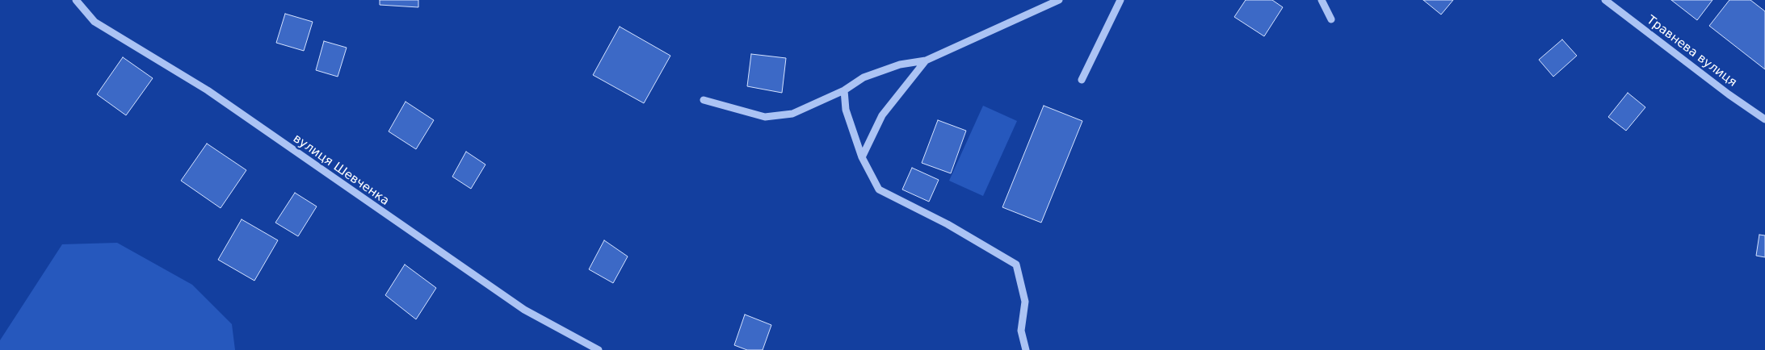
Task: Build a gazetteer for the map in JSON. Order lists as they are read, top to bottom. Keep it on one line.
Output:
{"streets":{"street":["Травнева вулиця","вулиця Шевченка"]}}
